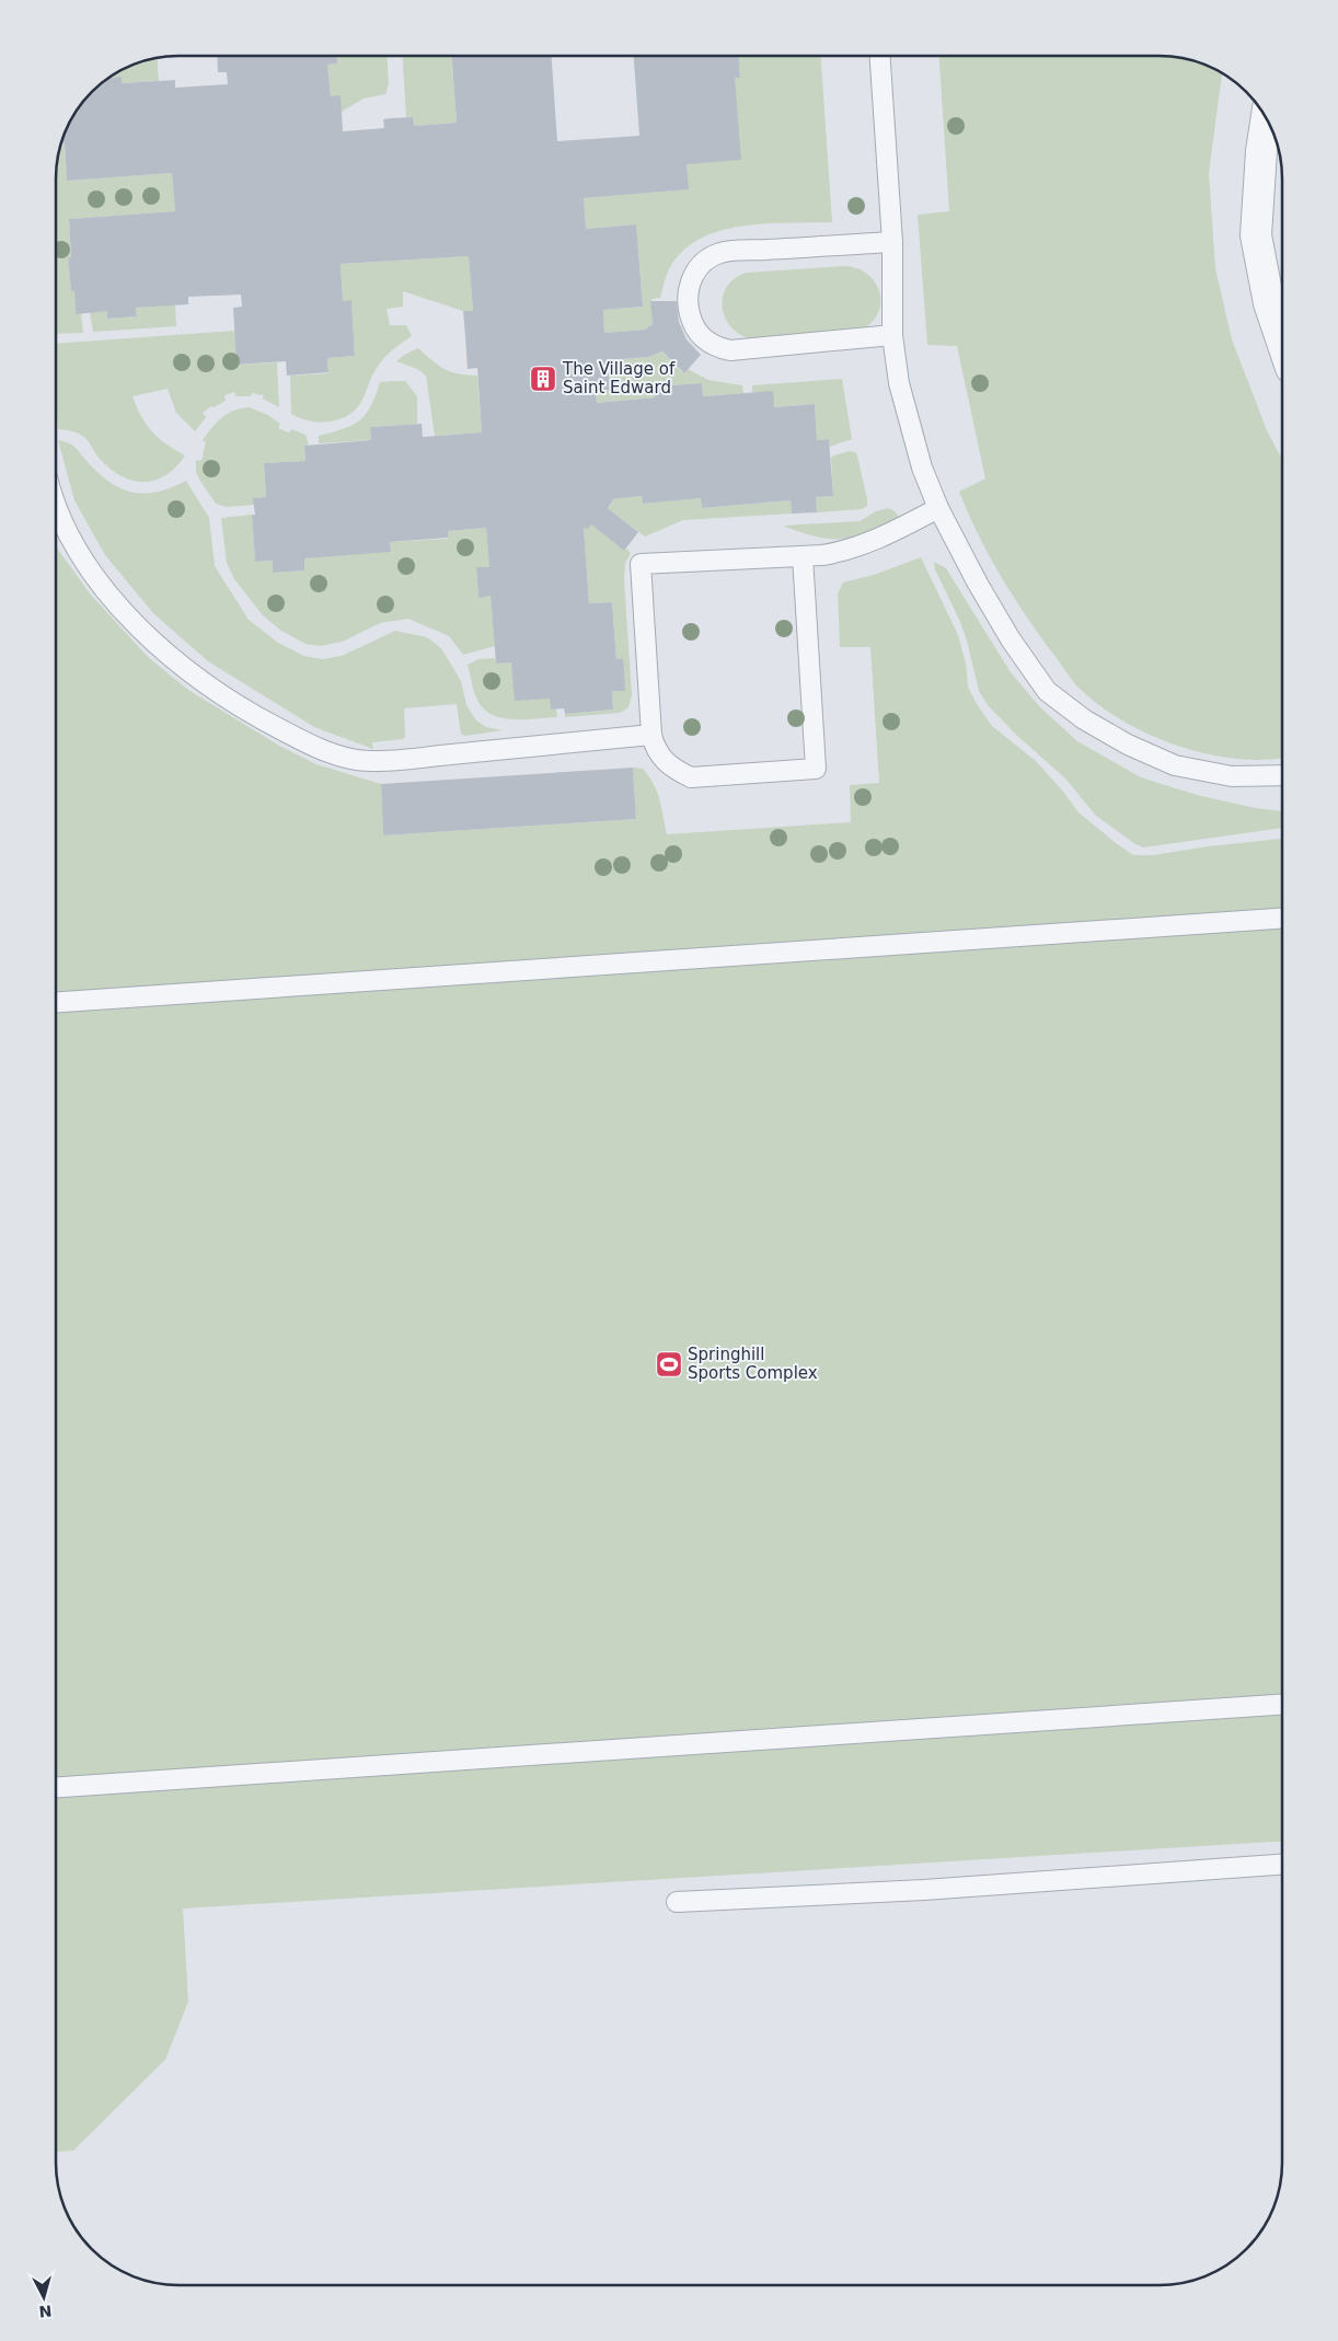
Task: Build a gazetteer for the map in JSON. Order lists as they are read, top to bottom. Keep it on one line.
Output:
{"places":{"building":["The Village of Saint Edward"],"sports":["Springhill Sports Complex"]},"north":"bottom"}
